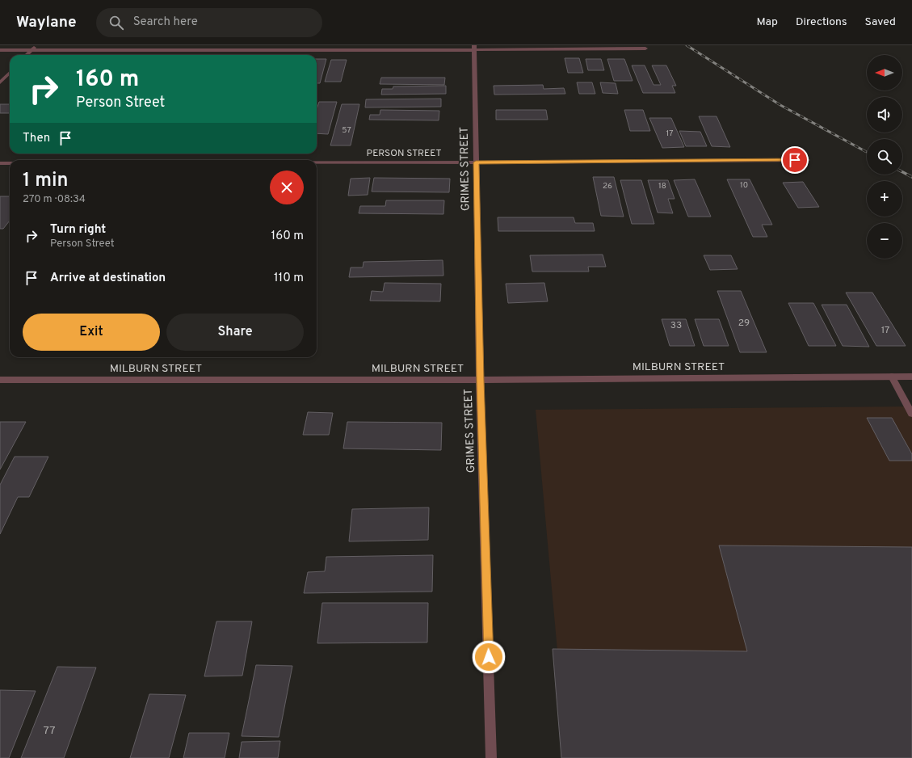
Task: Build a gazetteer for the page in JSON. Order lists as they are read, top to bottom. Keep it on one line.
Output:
{"streets":{"street":["PERSON STREET","GRIMES STREET","MILBURN STREET"]},"crossings":[["PERSON STREET","GRIMES STREET"],["GRIMES STREET","MILBURN STREET"]],"house_numbers":["57","17","10","26","18","29","33","17","77"],"north":"left","page":{"header":"Waylane","search":"Search here","nav":["Map","Directions","Saved"],"map_buttons":["+","−"],"turn":["160 m","Person Street"],"then":"Then","heading":["1 min","270 m · 08:34"],"list":[{"name":"Turn right","note":"Person Street","value":"160 m"},{"name":"Arrive at destination","value":"110 m"}],"buttons":["Exit","Share"]}}
